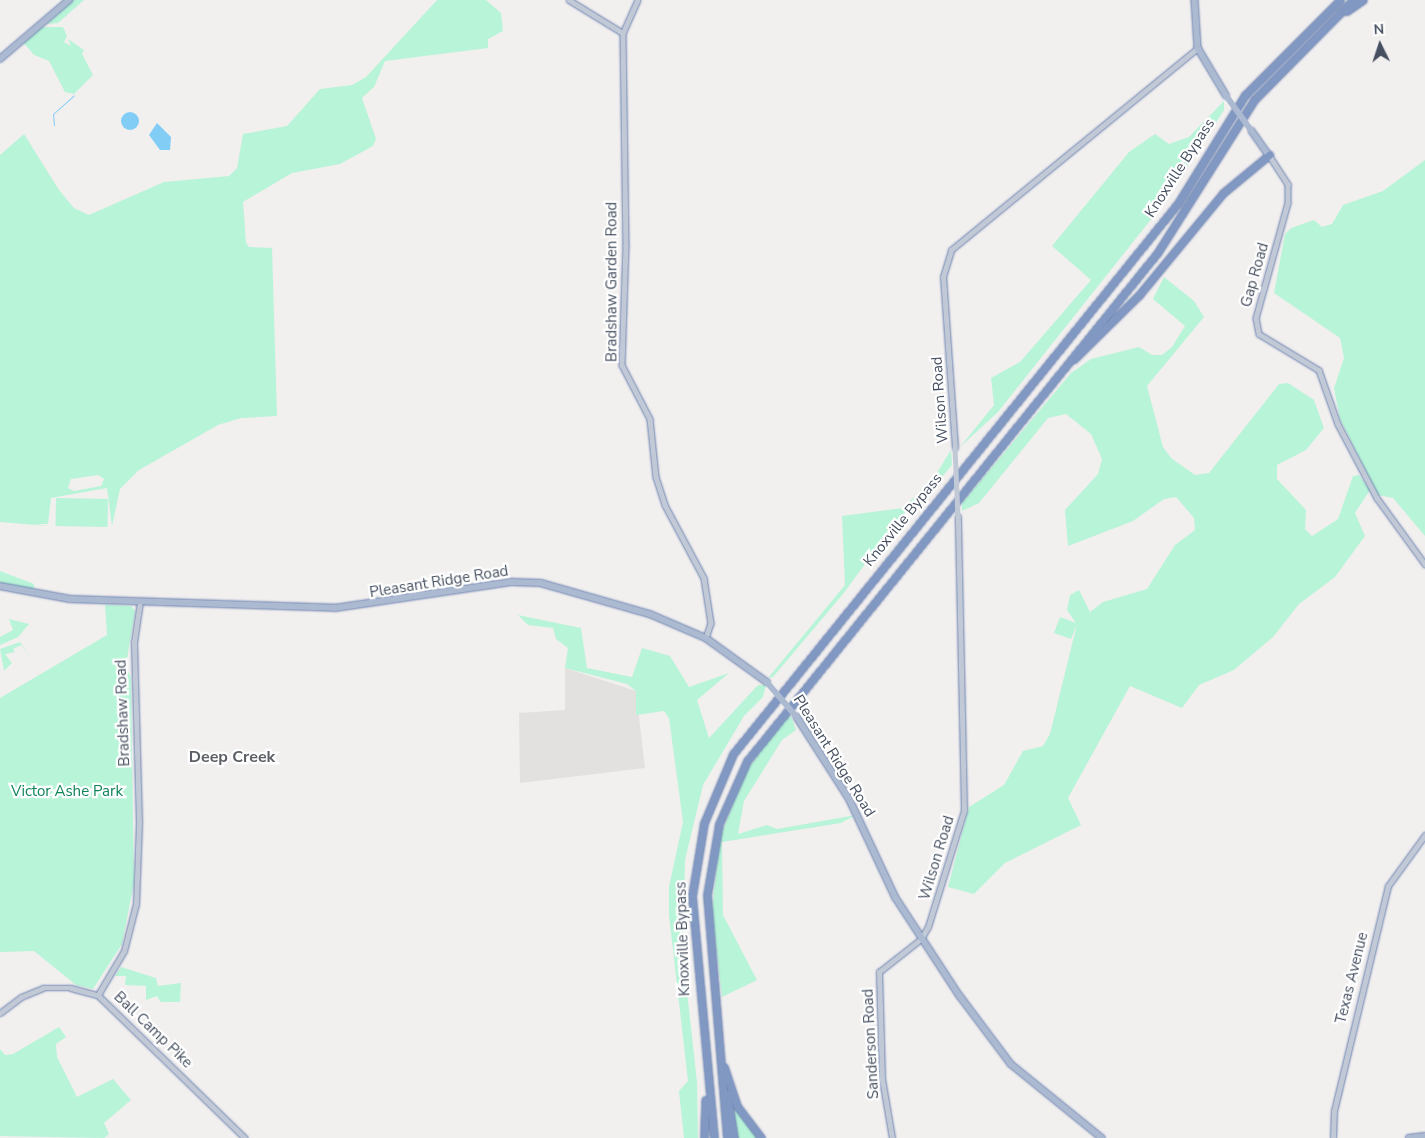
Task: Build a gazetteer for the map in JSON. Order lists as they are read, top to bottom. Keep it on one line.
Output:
{"streets":{"highway":["Knoxville Bypass"],"main road":["Gap Road","Pleasant Ridge Road"],"street":["Bradshaw Garden Road","Wilson Road","Bradshaw Road","Texas Avenue","Ball Camp Pike","Sanderson Road"]},"crossings":[["Gap Road","Wilson Road"],["Bradshaw Garden Road","Pleasant Ridge Road"],["Wilson Road","Pleasant Ridge Road"],["Wilson Road","Sanderson Road"],["Pleasant Ridge Road","Bradshaw Road"],["Pleasant Ridge Road","Sanderson Road"],["Bradshaw Road","Ball Camp Pike"]],"districts":["Deep Creek"],"parks":["Victor Ashe Park"],"north":"top"}
